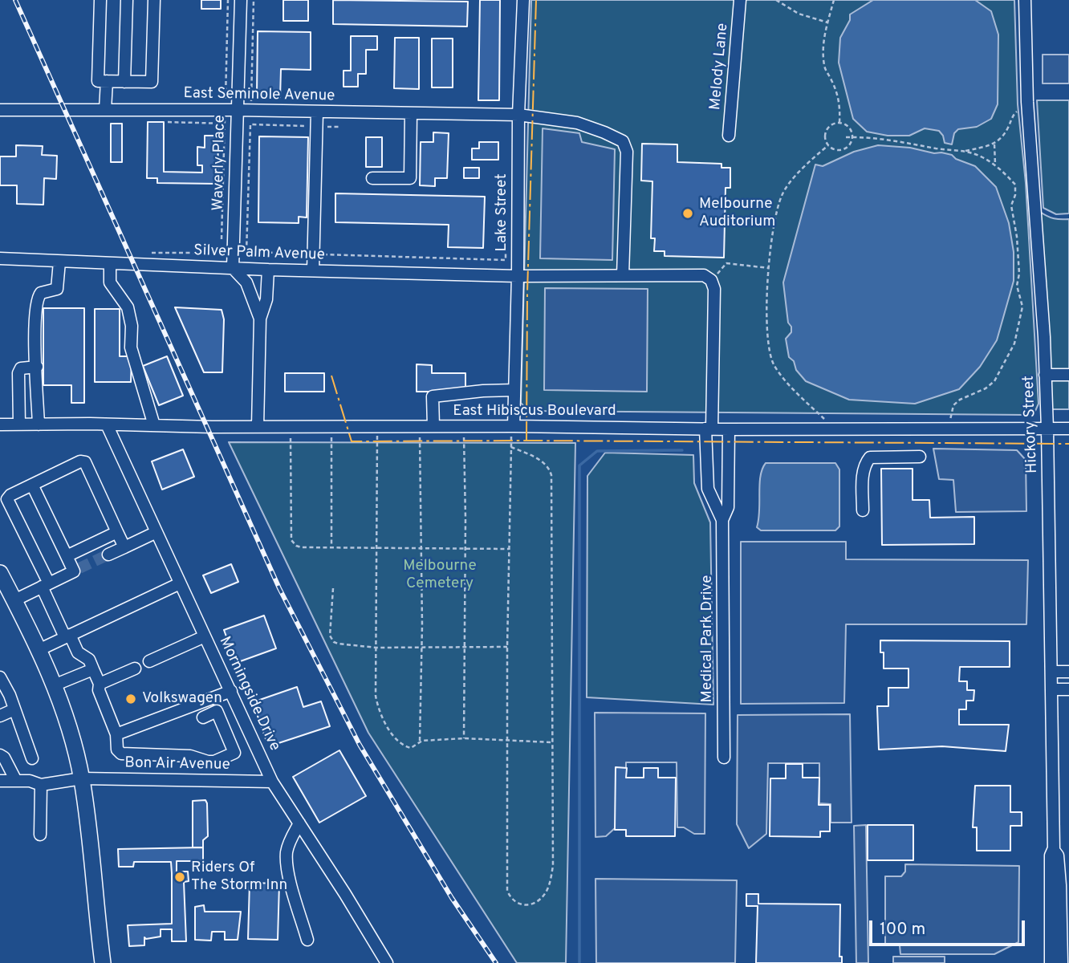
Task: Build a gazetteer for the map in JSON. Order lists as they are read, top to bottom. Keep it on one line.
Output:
{"streets":{"street":["Melody Lane","East Seminole Avenue","Waverly Place","Lake Street","Silver Palm Avenue","East Hibiscus Boulevard","Hickory Street","Medical Park Drive","Morningside Drive","Bon Air Avenue"]},"crossings":[["East Seminole Avenue","Waverly Place"],["East Seminole Avenue","Lake Street"],["East Seminole Avenue","Silver Palm Avenue"],["Waverly Place","Silver Palm Avenue"],["Lake Street","Silver Palm Avenue"],["Lake Street","East Hibiscus Boulevard"],["Silver Palm Avenue","Medical Park Drive"],["East Hibiscus Boulevard","Hickory Street"],["East Hibiscus Boulevard","Medical Park Drive"],["East Hibiscus Boulevard","Morningside Drive"],["Morningside Drive","Bon Air Avenue"]],"parks":["Melbourne Cemetery"],"places":["Melbourne Auditorium","Volkswagen","Riders Of The Storm Inn"],"scale_bar":"100 m"}
